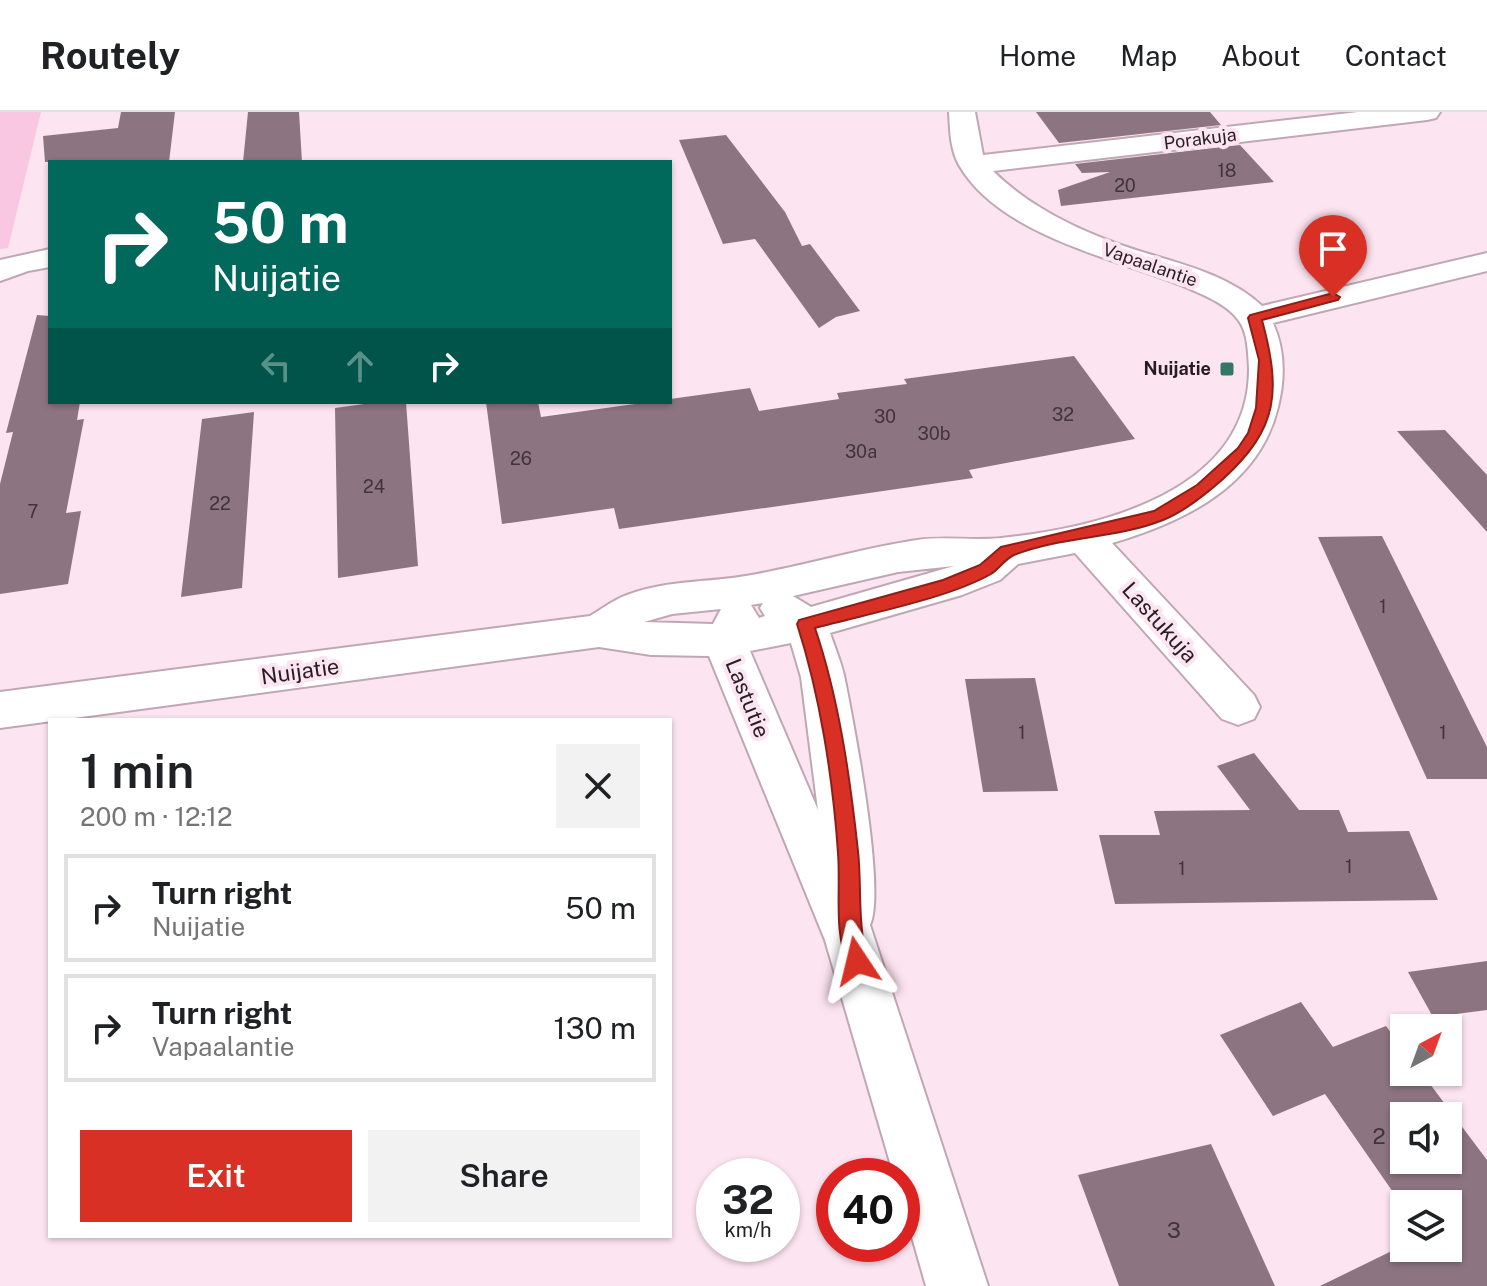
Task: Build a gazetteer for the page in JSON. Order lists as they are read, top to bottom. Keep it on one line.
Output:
{"streets":{"street":["Porakuja","Vapaalantie","Lastukuja","Nuijatie","Lastutie"]},"crossings":[["Porakuja","Vapaalantie"],["Vapaalantie","Nuijatie"],["Lastukuja","Nuijatie"],["Nuijatie","Lastutie"]],"places":{"transit":["Nuijatie"]},"house_numbers":["18","20","32","30","30b","30a","26","24","22","7","1","1","1","1","1","2","3"],"north":"top right","page":{"header":"Routely","nav":["Home","Map","About","Contact"],"turn":["50 m","Nuijatie"],"heading":["1 min","200 m · 12:12"],"list":[{"name":"Turn right","note":"Nuijatie","value":"50 m"},{"name":"Turn right","note":"Vapaalantie","value":"130 m"}],"buttons":["Exit","Share"],"speed":"32 km/h","limit":"40"}}
